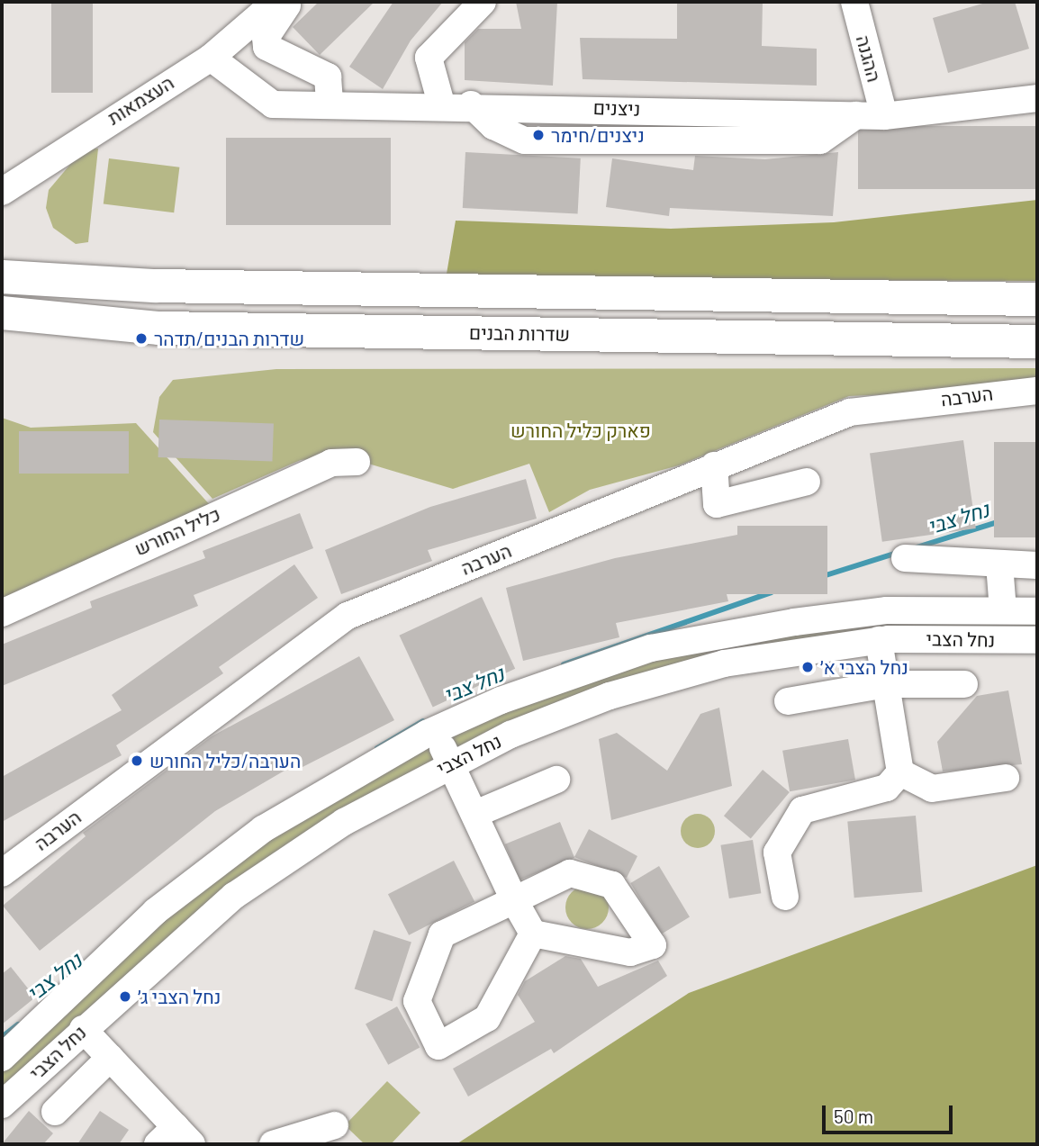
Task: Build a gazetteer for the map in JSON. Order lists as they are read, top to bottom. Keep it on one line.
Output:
{"streets":{"main road":["שדרות הבנים"],"street":["ההגנה","העצמאות","ניצנים","הערבה","כליל החורש","נחל הצבי"]},"crossings":[["ההגנה","ניצנים"],["העצמאות","ניצנים"]],"water":["נחל צבי"],"parks":["פארק כליל החורש"],"places":["ניצנים/חימר","שדרות הבנים/תדהר","נחל הצבי א׳","הערבה/כליל החורש","נחל הצבי ג׳"],"scale_bar":"50 m"}
